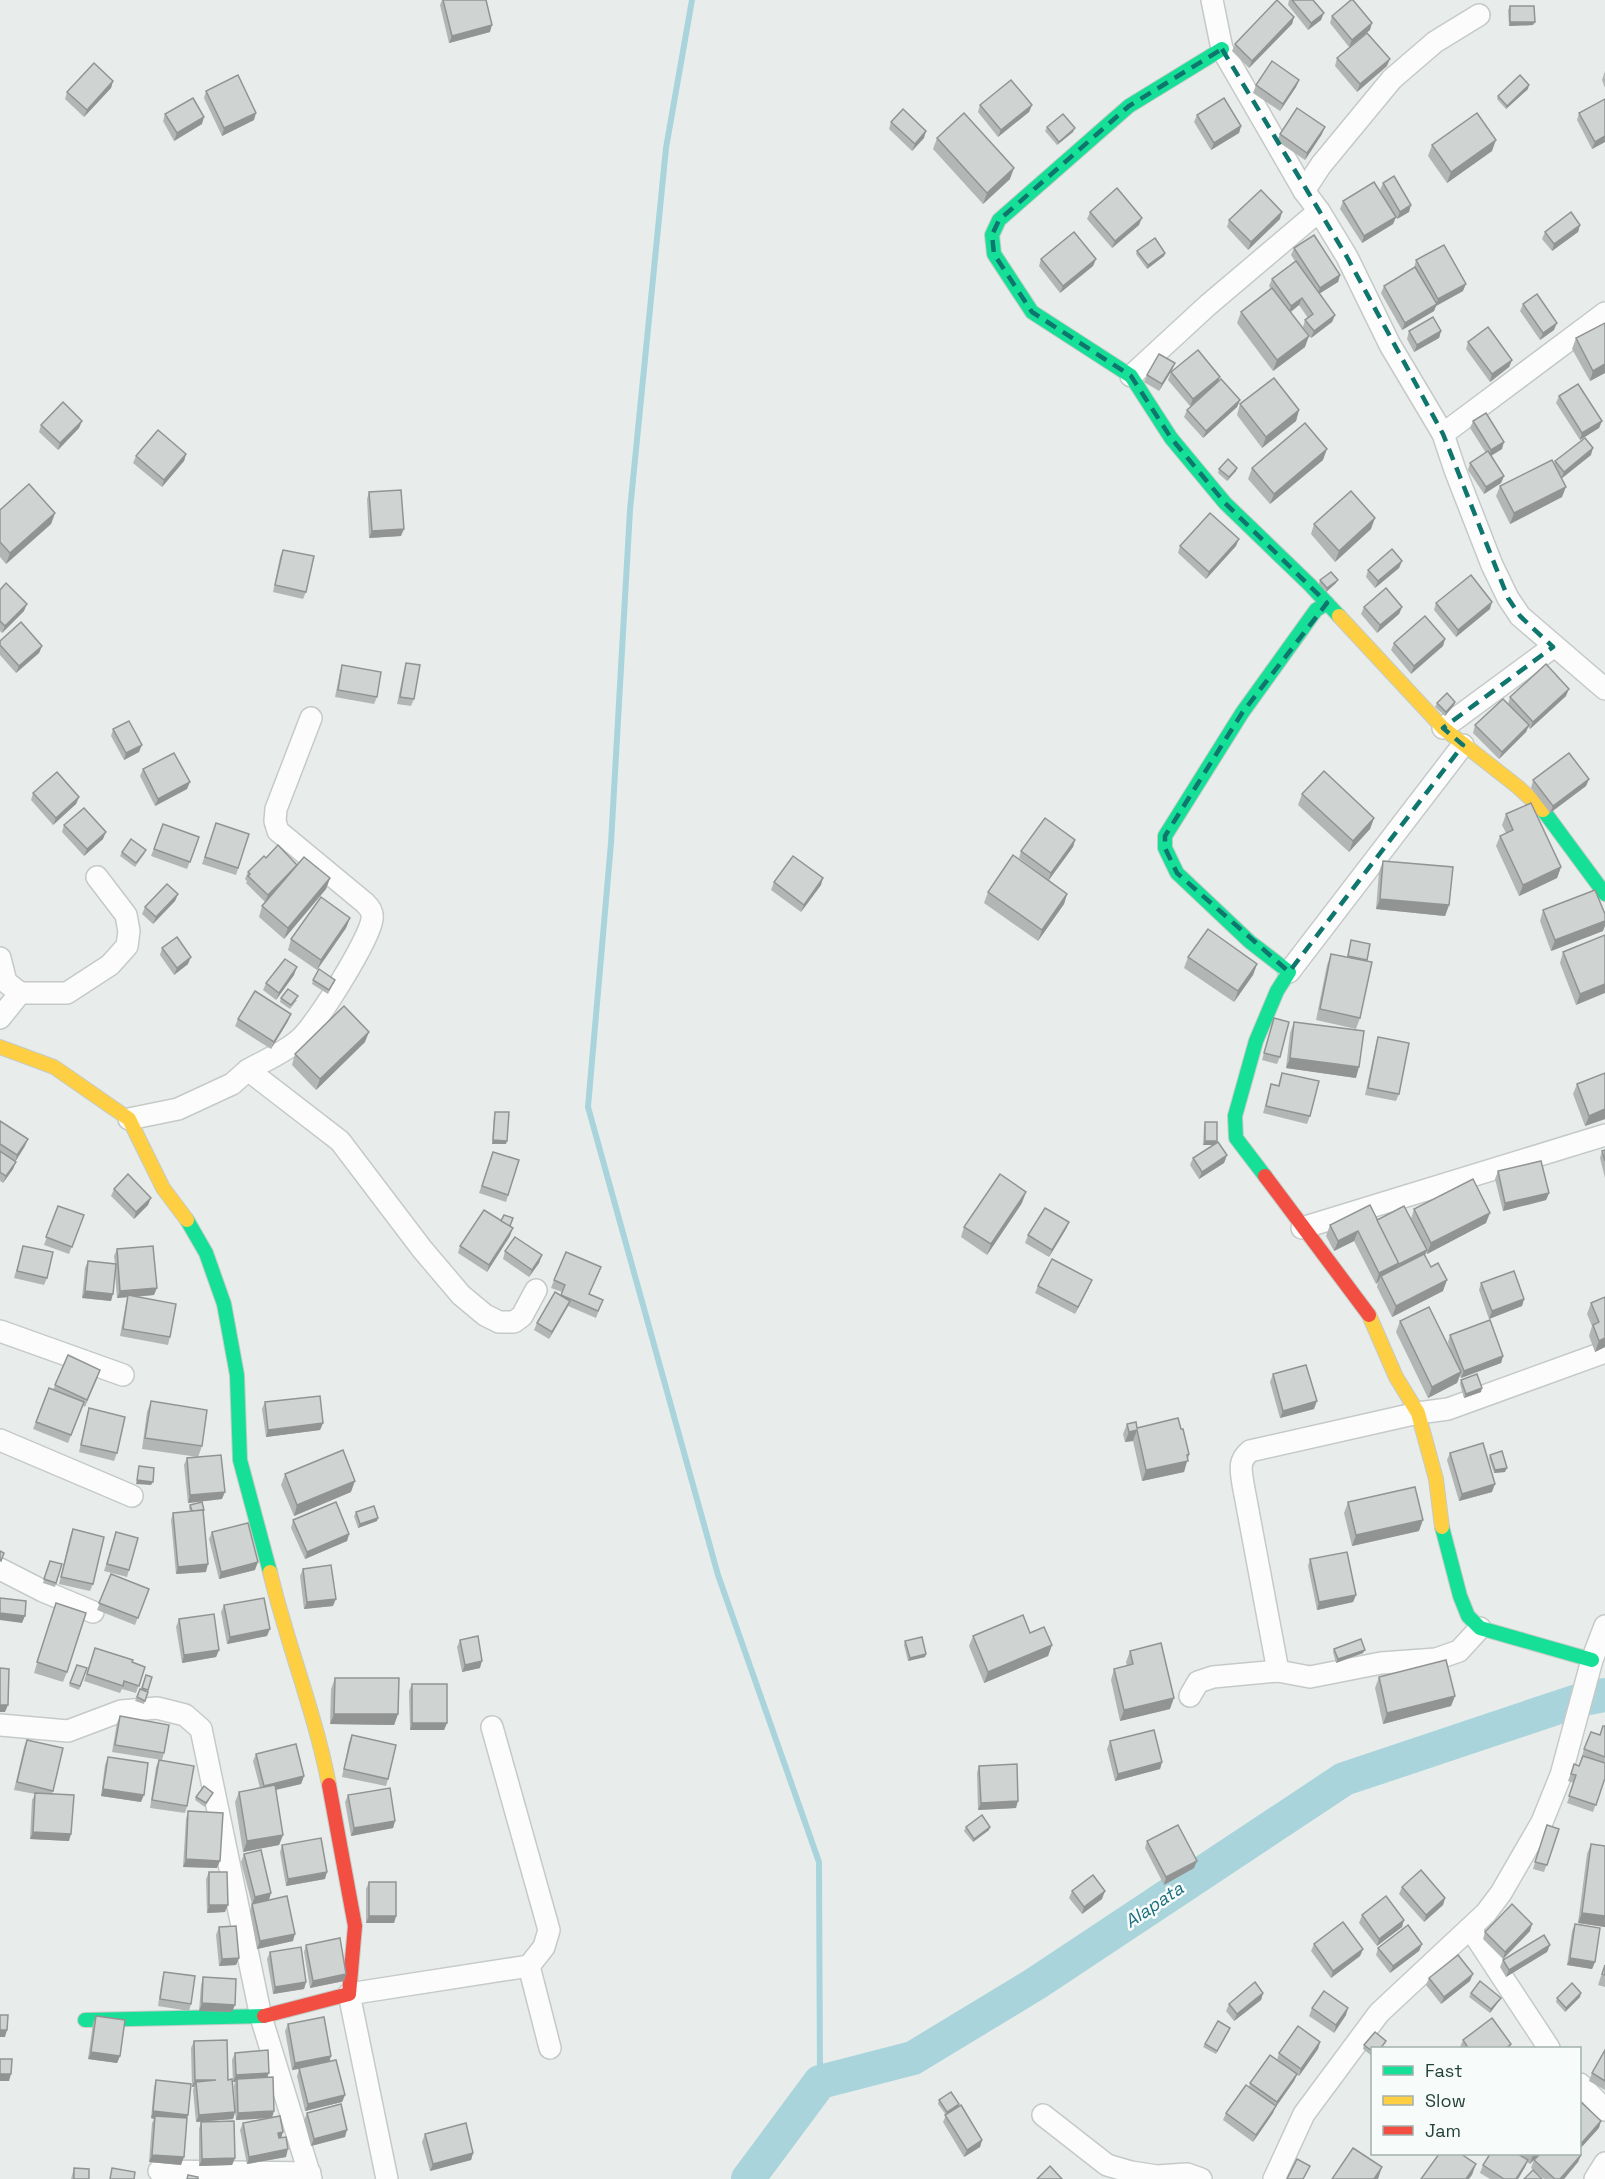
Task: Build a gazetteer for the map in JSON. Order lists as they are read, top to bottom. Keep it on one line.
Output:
{"water":["Alapata"],"legend":["Fast","Slow","Jam"]}
